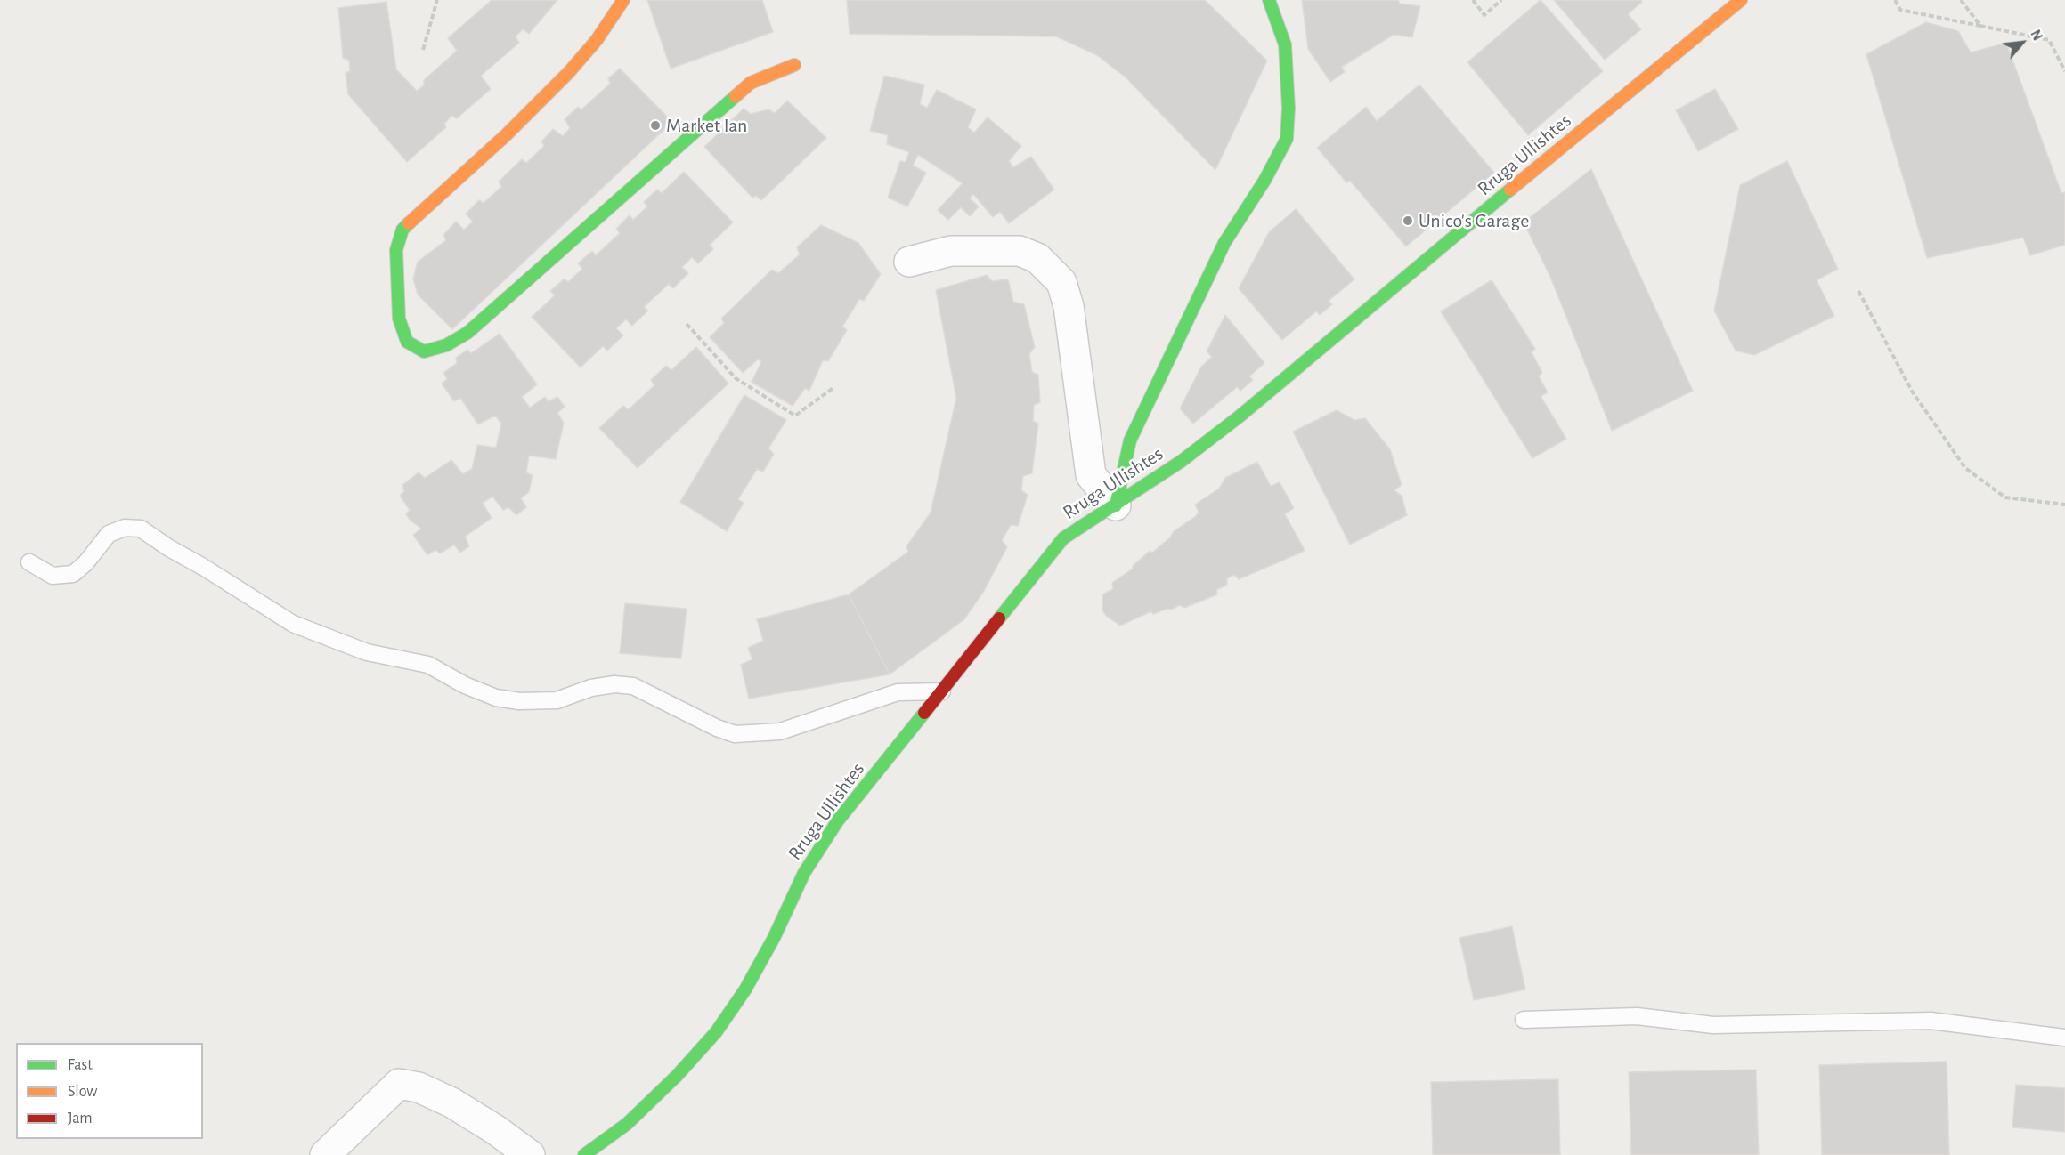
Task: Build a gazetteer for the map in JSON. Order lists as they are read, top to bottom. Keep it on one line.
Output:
{"streets":{"street":["Rruga Ullishtes"]},"places":["Market Ian","Unico's Garage"],"legend":["Fast","Slow","Jam"],"north":"top right"}
